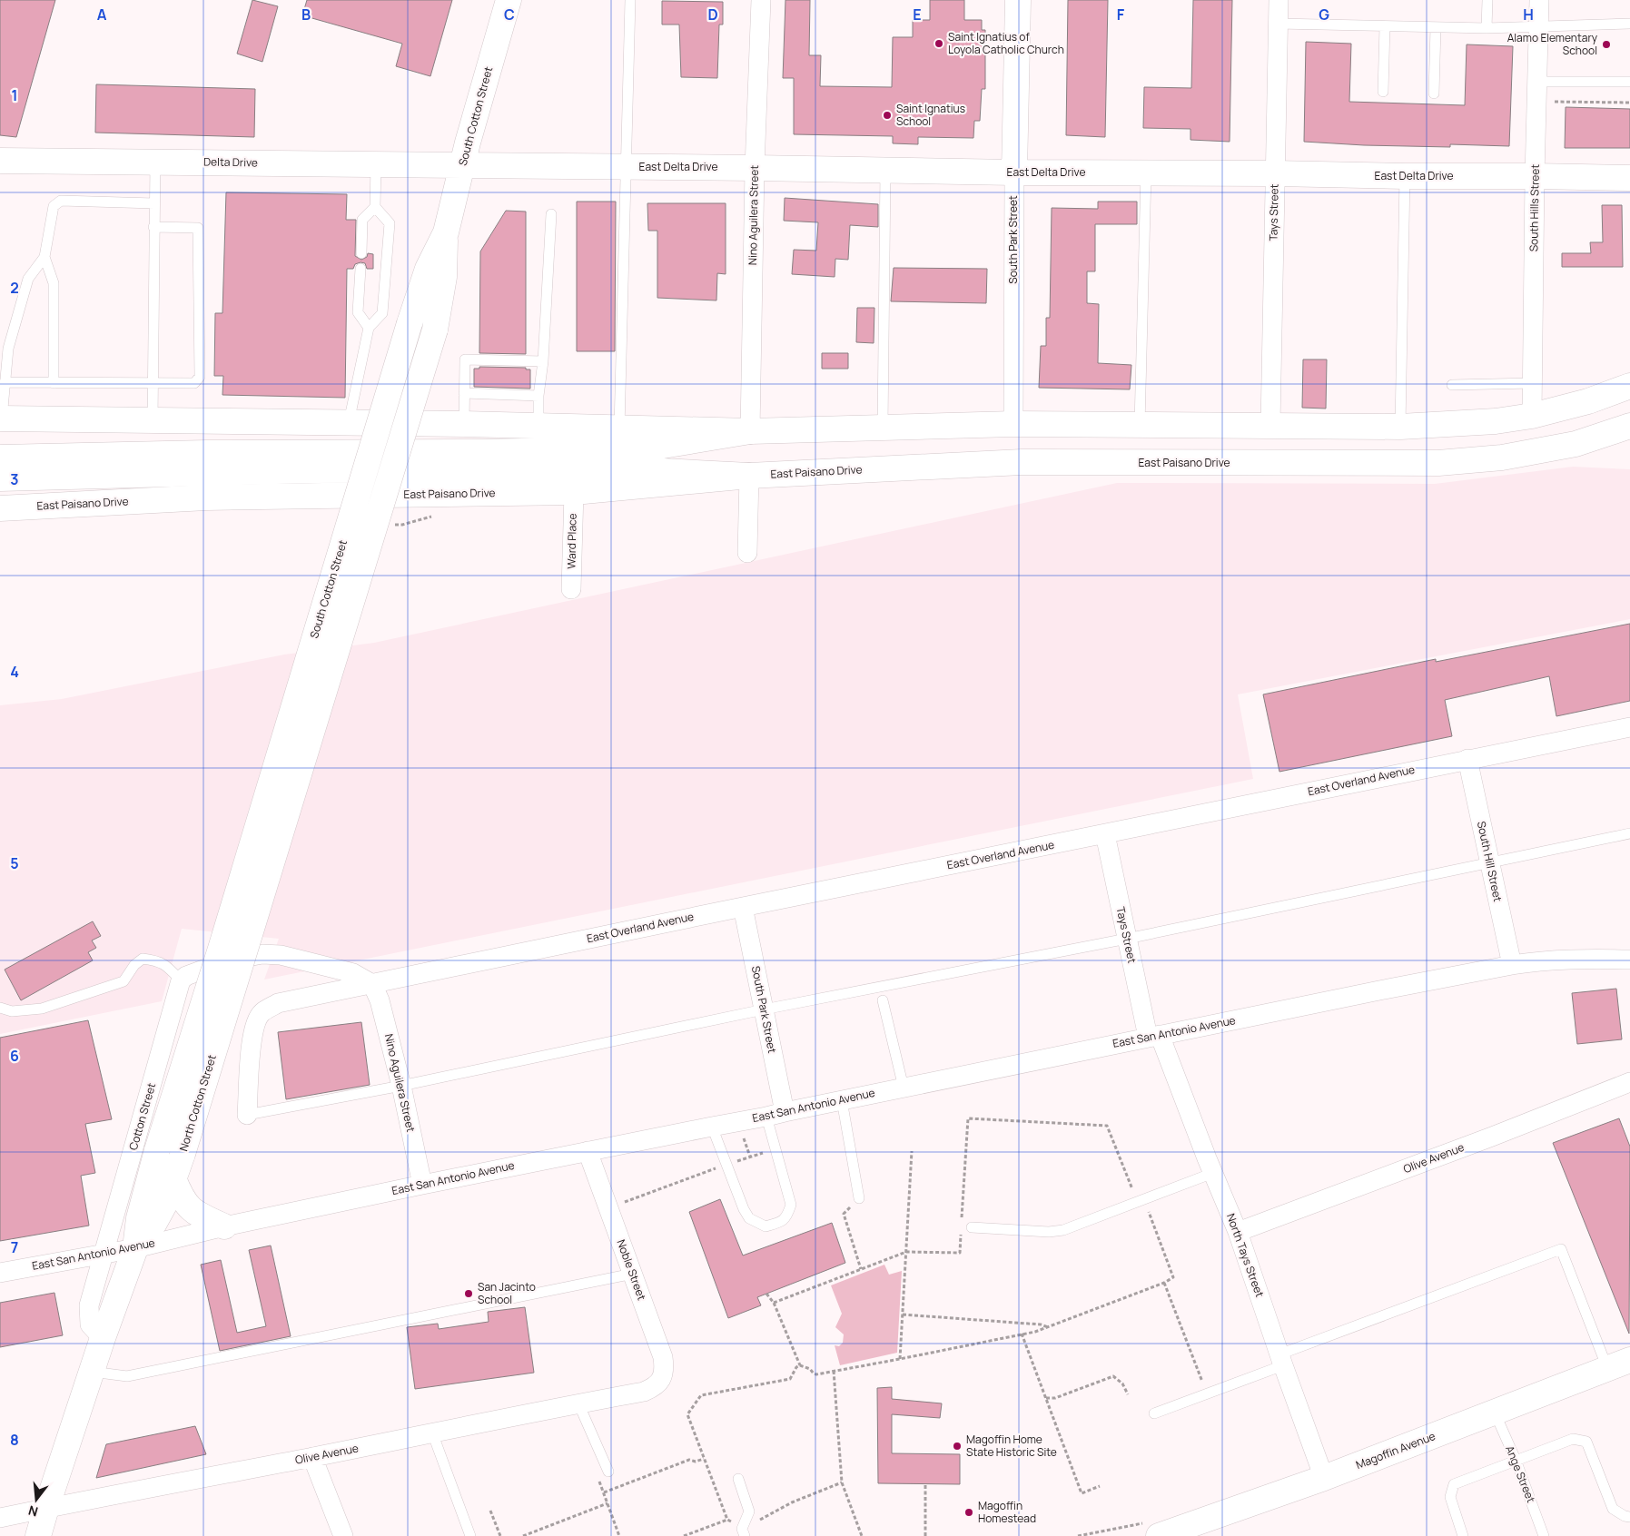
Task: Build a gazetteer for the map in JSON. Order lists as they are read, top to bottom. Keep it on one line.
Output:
{"streets":{"main road":["South Cotton Street","Delta Drive","East Delta Drive","South Park Street","East Paisano Drive","North Cotton Street","Magoffin Avenue"],"street":["South Hills Street","Tays Street","Nino Aguilera Street","Ward Place","East Overland Avenue","South Hill Street","East San Antonio Avenue","Cotton Street","Olive Avenue","North Tays Street","Noble Street"],"lane":["Ange Street"]},"crossings":[["South Cotton Street","Delta Drive"],["South Cotton Street","East Delta Drive"],["South Cotton Street","North Cotton Street"],["Delta Drive","East Delta Drive"],["East Delta Drive","South Hills Street"],["East Delta Drive","Tays Street"],["East Delta Drive","Nino Aguilera Street"],["East Delta Drive","South Park Street"],["Tays Street","East Overland Avenue"],["Tays Street","East San Antonio Avenue"],["Tays Street","North Tays Street"],["Nino Aguilera Street","East Overland Avenue"],["Nino Aguilera Street","East San Antonio Avenue"],["South Park Street","East Overland Avenue"],["South Park Street","East San Antonio Avenue"],["East Paisano Drive","Ward Place"],["East Overland Avenue","South Hill Street"],["South Hill Street","East San Antonio Avenue"],["East San Antonio Avenue","North Cotton Street"],["East San Antonio Avenue","Cotton Street"],["East San Antonio Avenue","North Tays Street"],["East San Antonio Avenue","Noble Street"],["North Cotton Street","Olive Avenue"],["Olive Avenue","North Tays Street"],["Olive Avenue","Noble Street"],["North Tays Street","Magoffin Avenue"],["Magoffin Avenue","Ange Street"]],"places":["Saint Ignatius of Loyola Catholic Church","Alamo Elementary School","Saint Ignatius School","San Jacinto School","Magoffin Home State Historic Site","Magoffin Homestead"],"north":"bottom","grid":{"columns":["A","B","C","D","E","F","G","H"],"rows":["1","2","3","4","5","6","7","8"]}}
